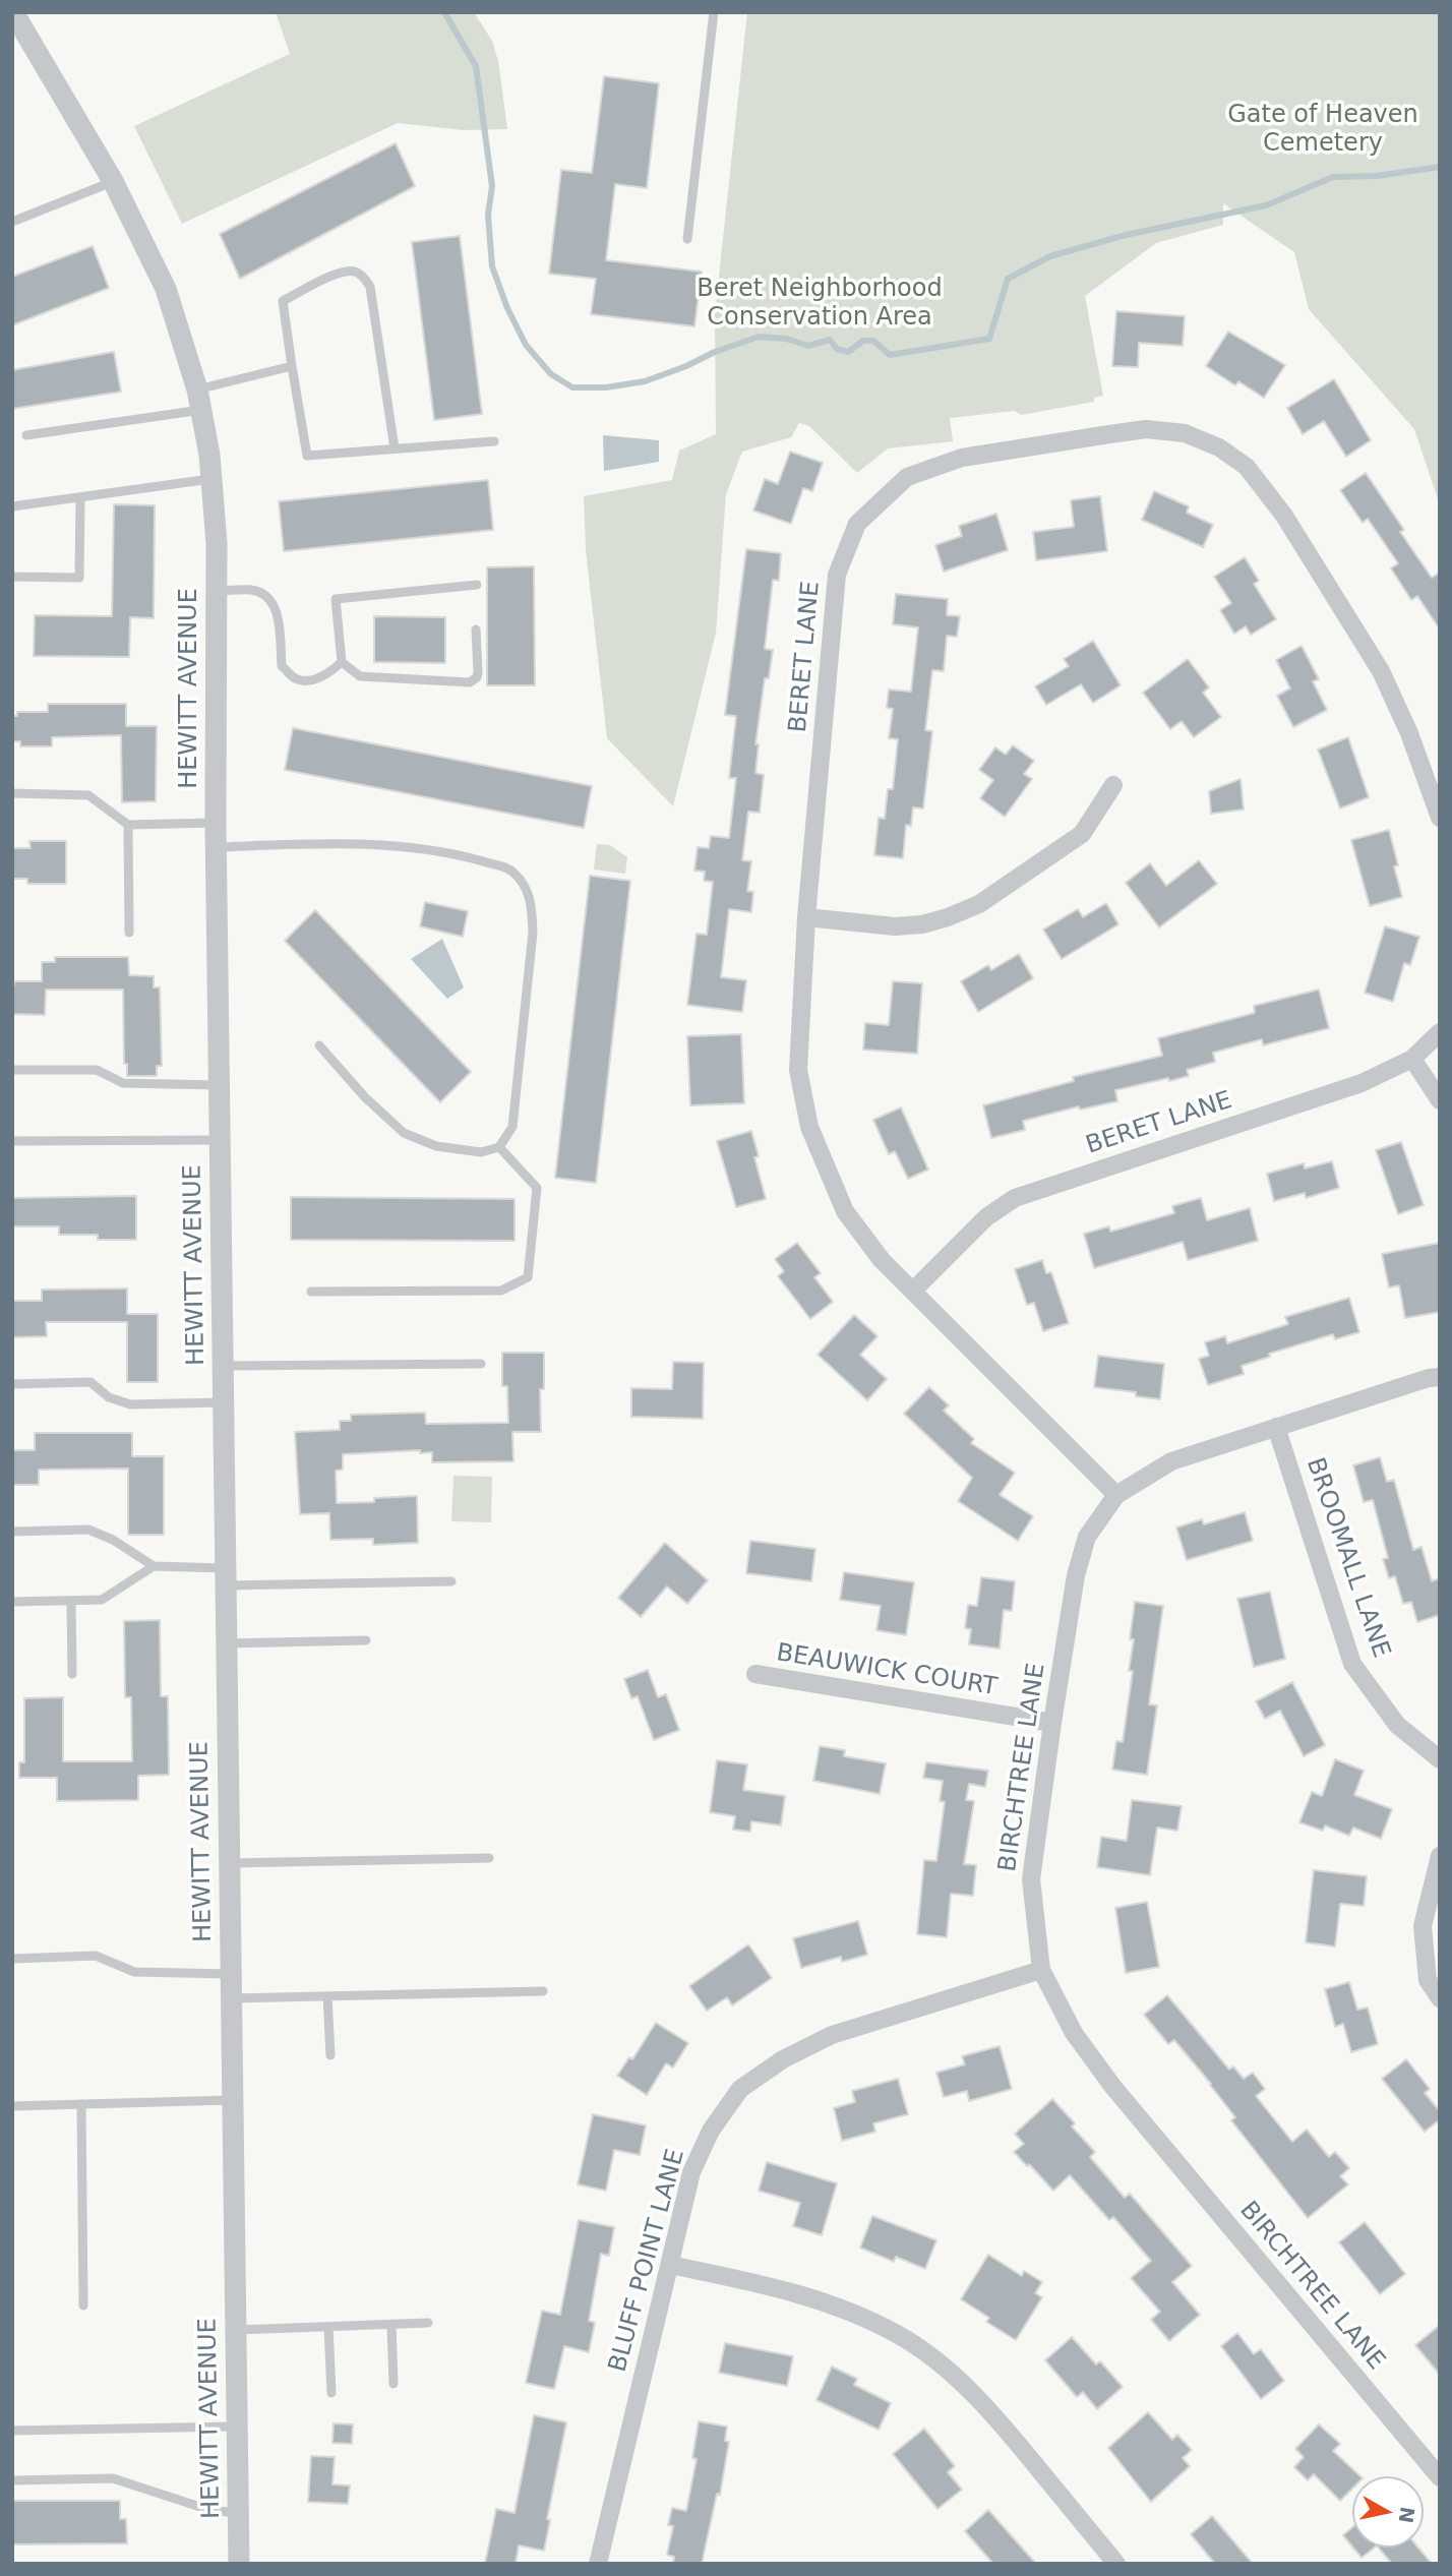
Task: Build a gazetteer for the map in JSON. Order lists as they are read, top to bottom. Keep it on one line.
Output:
{"streets":{"street":["BERET LANE","HEWITT AVENUE","BROOMALL LANE","BEAUWICK COURT","BIRCHTREE LANE","BLUFF POINT LANE"]},"crossings":[["BERET LANE","BIRCHTREE LANE"],["BROOMALL LANE","BIRCHTREE LANE"],["BEAUWICK COURT","BIRCHTREE LANE"],["BIRCHTREE LANE","BLUFF POINT LANE"]],"parks":["Gate of Heaven Cemetery","Beret Neighborhood Conservation Area"],"north":"right"}
